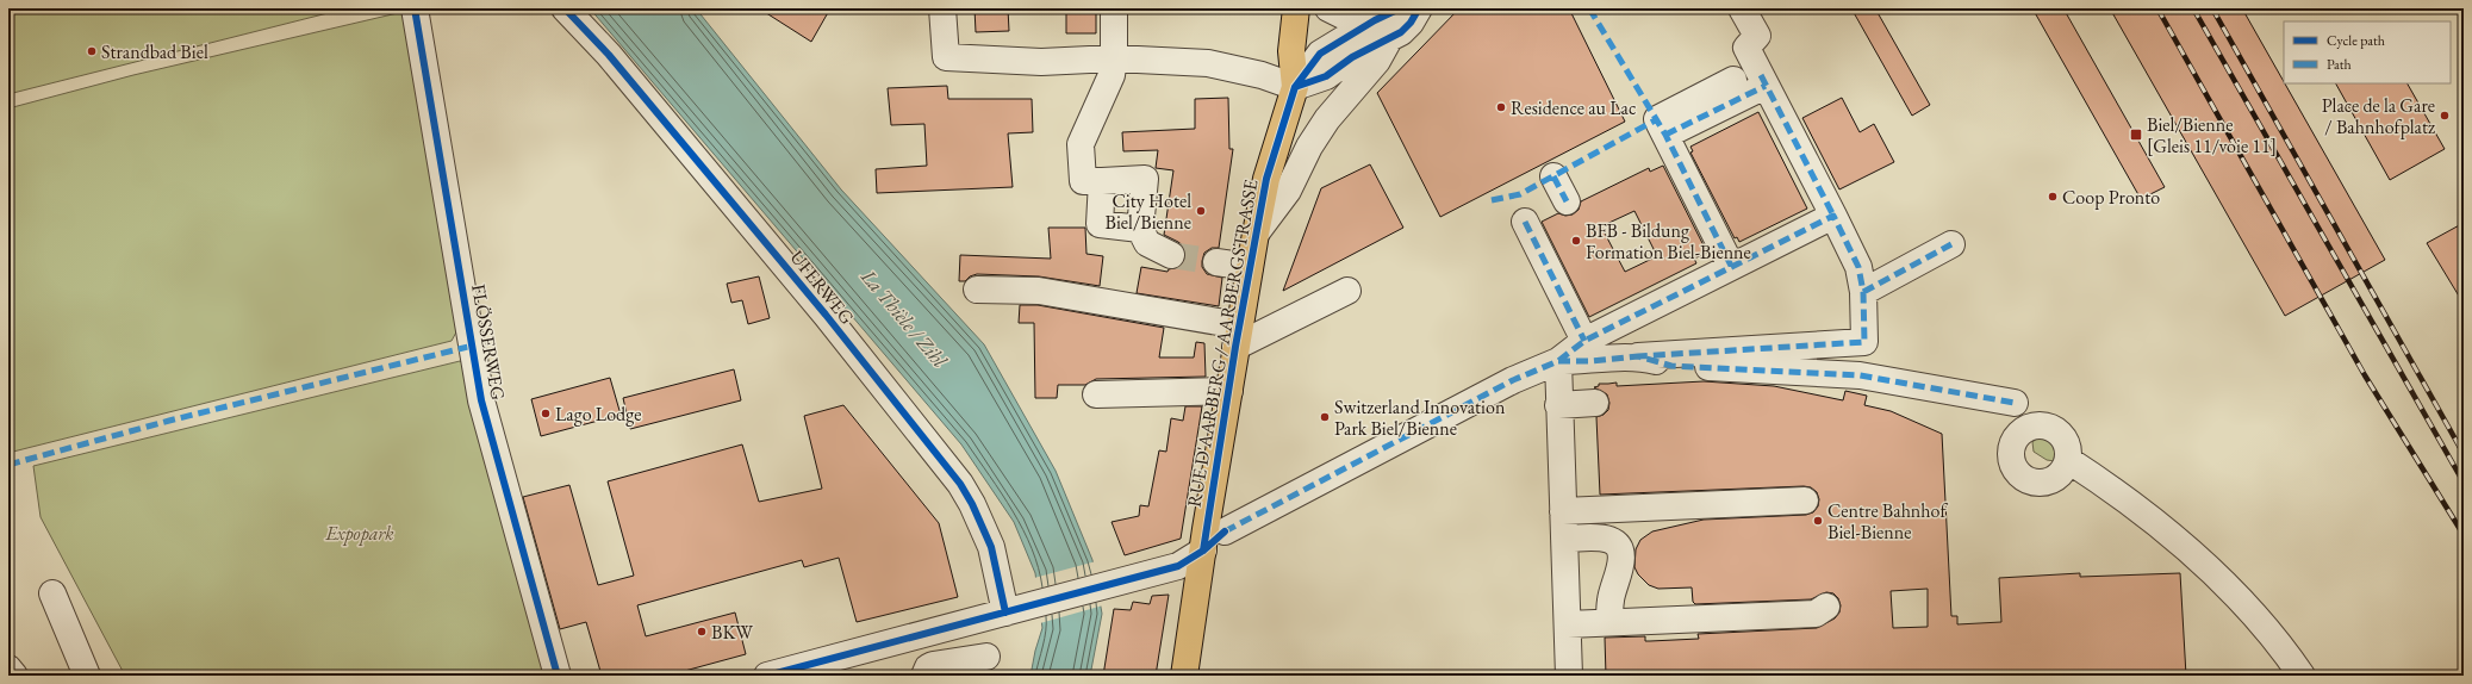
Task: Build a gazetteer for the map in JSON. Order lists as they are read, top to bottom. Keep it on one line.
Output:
{"streets":{"main road":["RUE D'AARBERG / AARBERGSTRASSE"],"street":["UFERWEG","FLÖSSERWEG"]},"water":["La Thièle / Zihl"],"parks":["Expopark"],"places":{"other":["Strandbad Biel","Residence au Lac","Place de la Gare / Bahnhofplatz","Coop Pronto","City Hotel Biel/Bienne","BFB - Bildung Formation Biel-Bienne","Lago Lodge","Switzerland Innovation Park Biel/Bienne","Centre Bahnhof Biel-Bienne","BKW"],"transit":["Biel/Bienne [Gleis 11/voie 11]"]},"legend":["Cycle path","Path"]}
